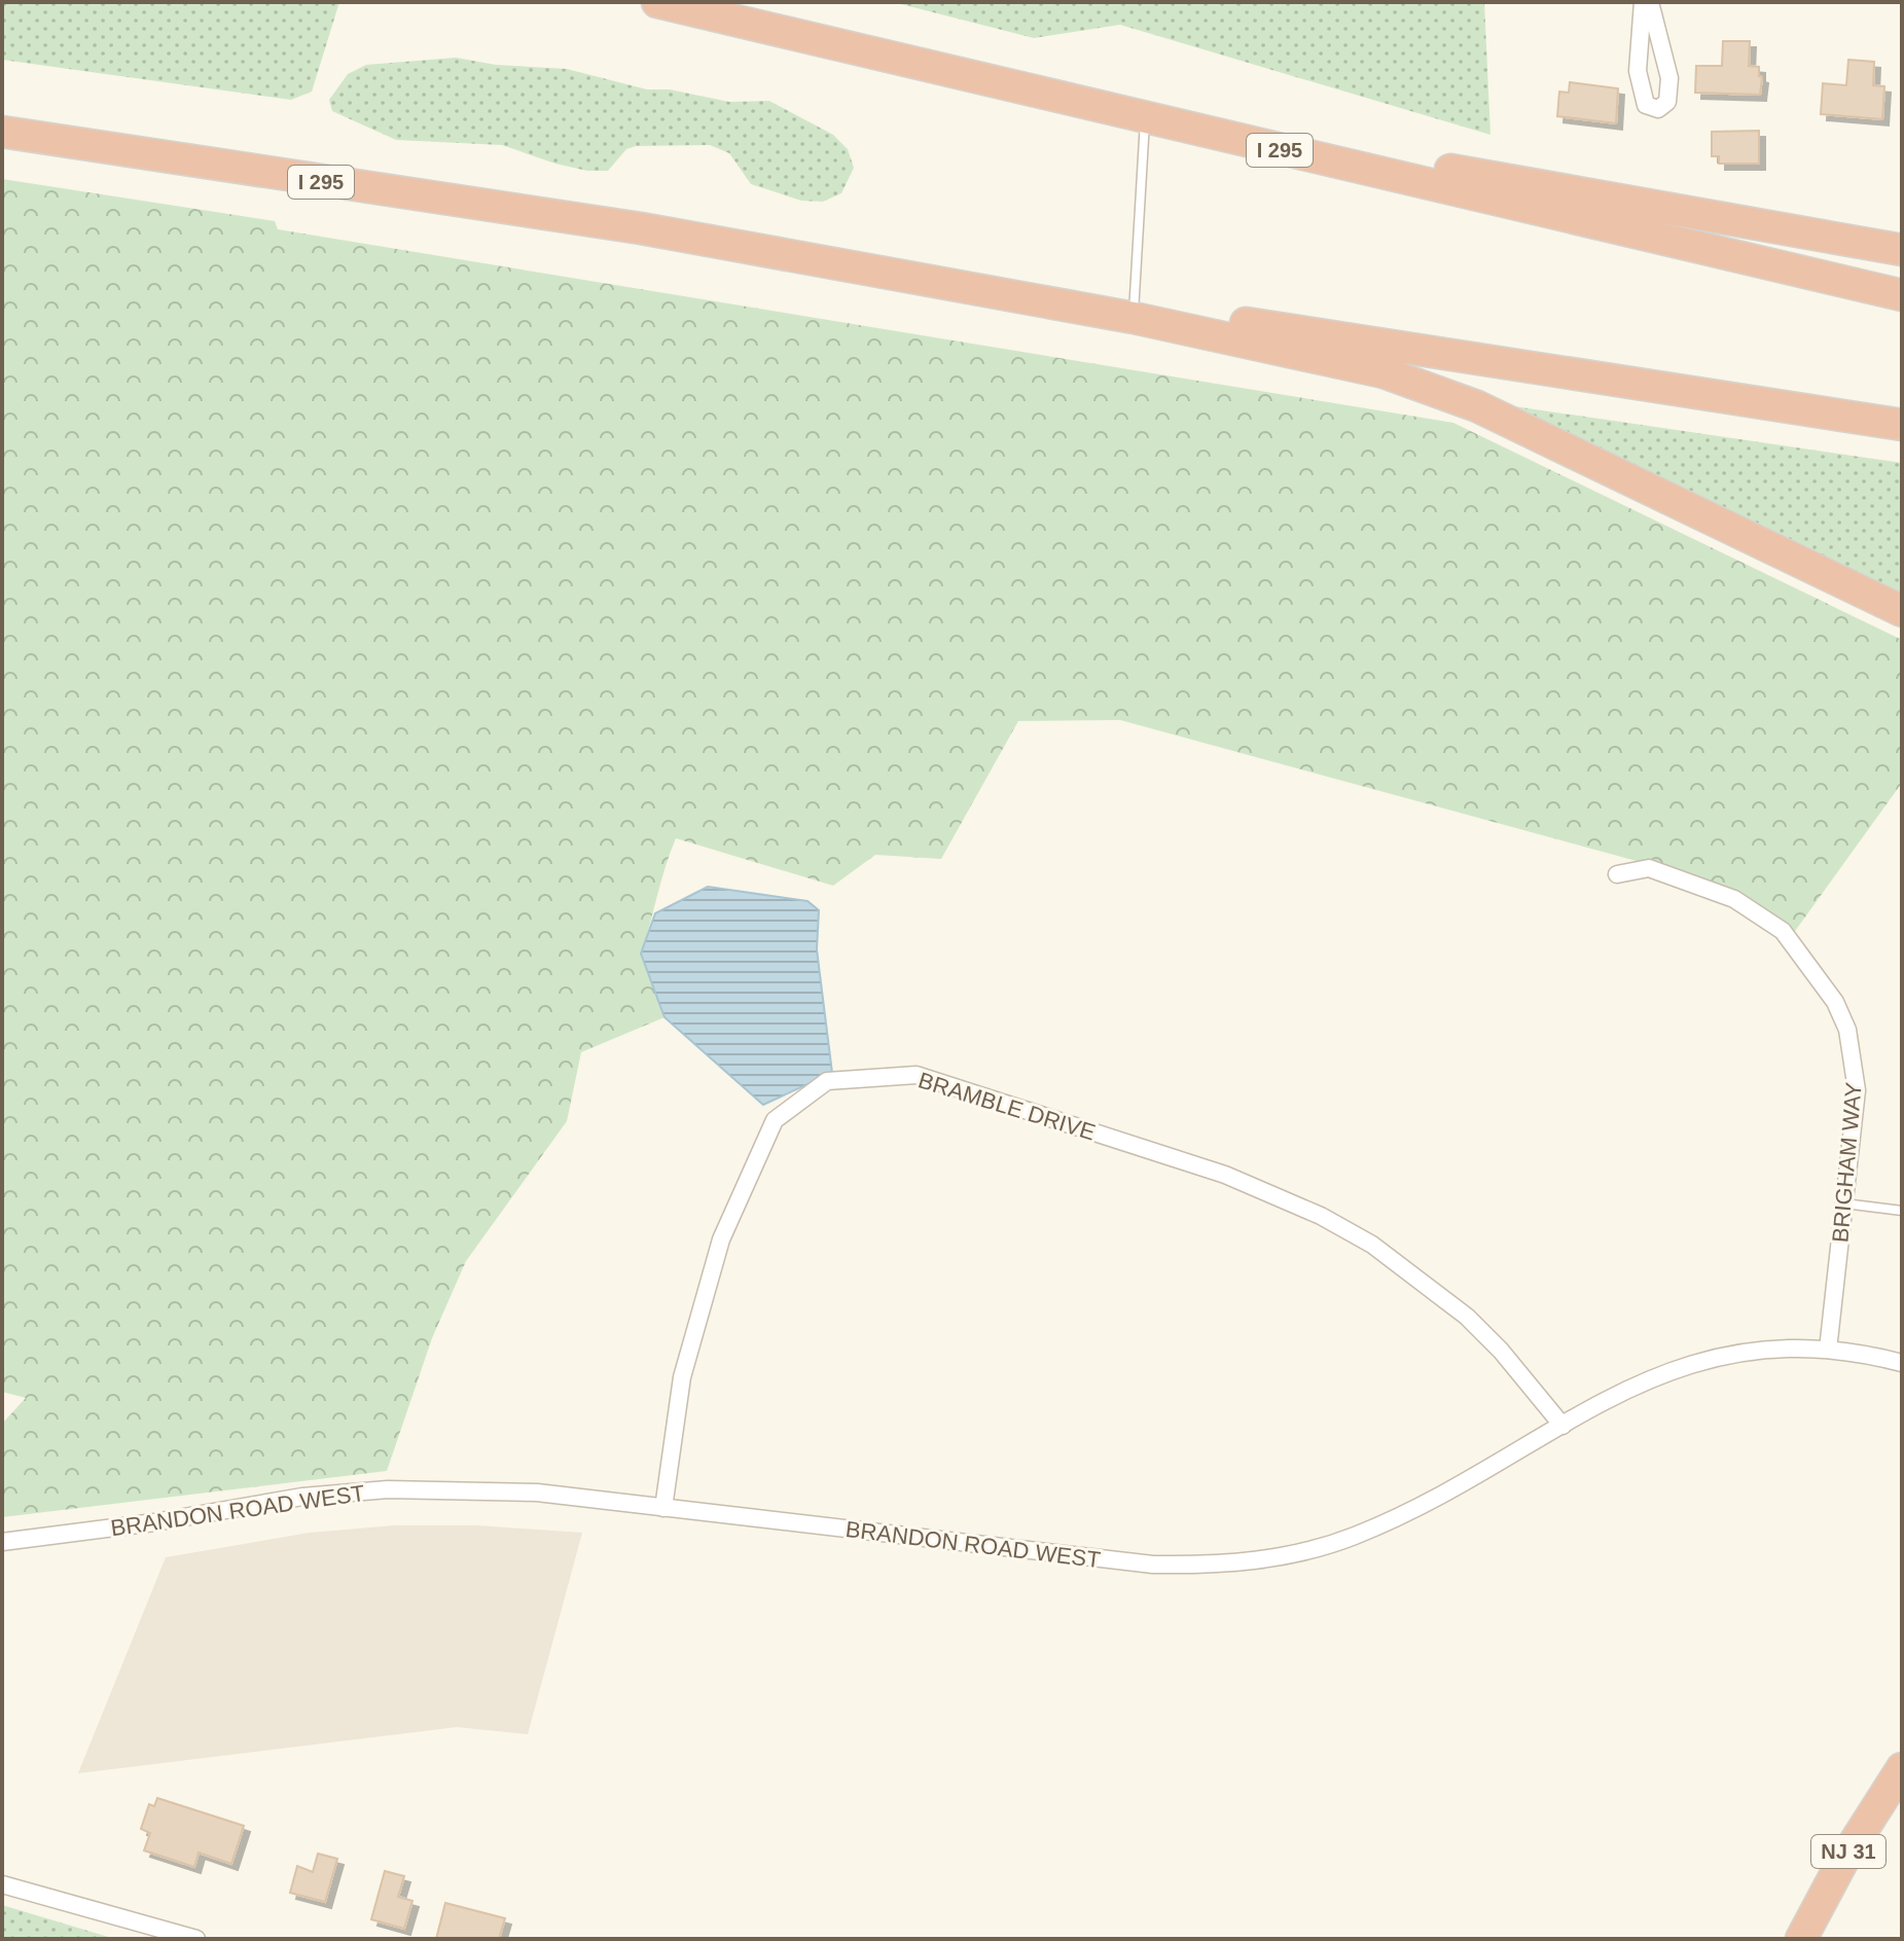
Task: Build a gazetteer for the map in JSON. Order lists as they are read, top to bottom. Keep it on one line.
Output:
{"streets":{"highway":["I 295","NJ 31"],"street":["BRAMBLE DRIVE","BRIGHAM WAY","BRANDON ROAD WEST"]},"crossings":[["BRAMBLE DRIVE","BRANDON ROAD WEST"],["BRIGHAM WAY","BRANDON ROAD WEST"]]}
